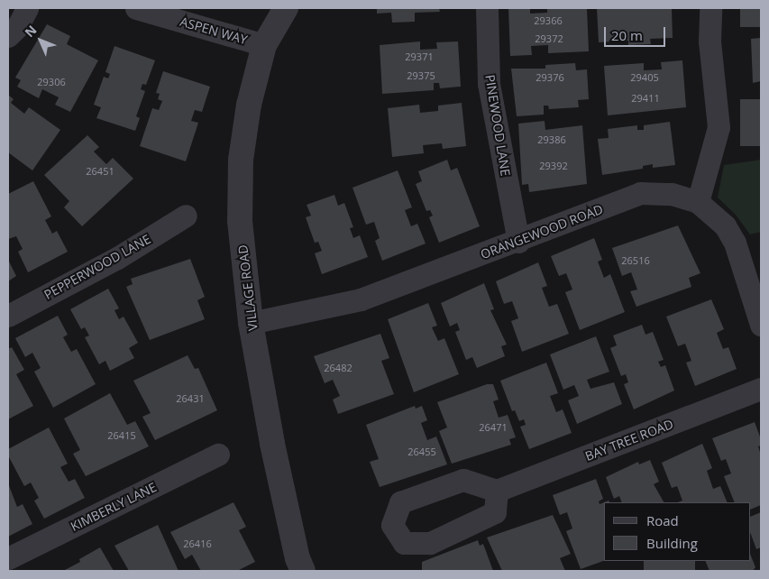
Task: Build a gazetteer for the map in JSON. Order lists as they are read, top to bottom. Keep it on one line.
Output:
{"streets":{"street":["ASPEN WAY","PINEWOOD LANE","ORANGEWOOD ROAD","PEPPERWOOD LANE","VILLAGE ROAD","BAY TREE ROAD","KIMBERLY LANE"]},"crossings":[["ASPEN WAY","VILLAGE ROAD"],["PINEWOOD LANE","ORANGEWOOD ROAD"],["ORANGEWOOD ROAD","VILLAGE ROAD"]],"house_numbers":["29366","29372","29371","29375","29376","29405","29306","29411","29386","29392","26451","26516","26482","26431","26471","26415","26455","26416"],"legend":["Road","Building"],"scale_bar":"20 m","north":"top left"}
